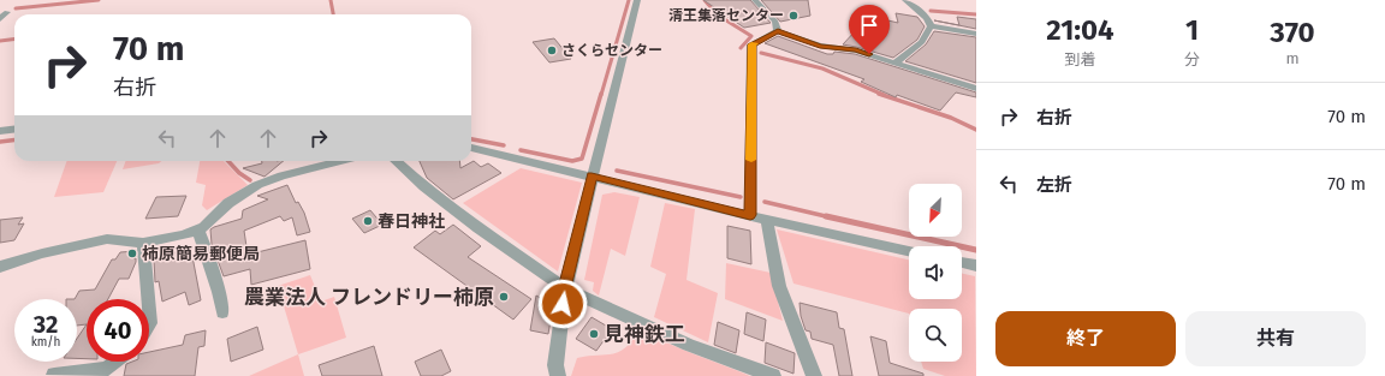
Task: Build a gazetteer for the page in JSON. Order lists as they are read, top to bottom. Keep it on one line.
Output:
{"places":["清王集落センター","さくらセンター","春日神社","柿原簡易郵便局","農業法人 フレンドリー柿原","見神鉄工"],"north":"bottom left","page":{"eta":["21:04","到着","1","分","370","m"],"turn":["70 m","右折"],"list":[{"name":"右折","value":"70 m"},{"name":"左折","value":"70 m"}],"speed":"32 km/h","limit":"40","buttons":["終了","共有"]}}
